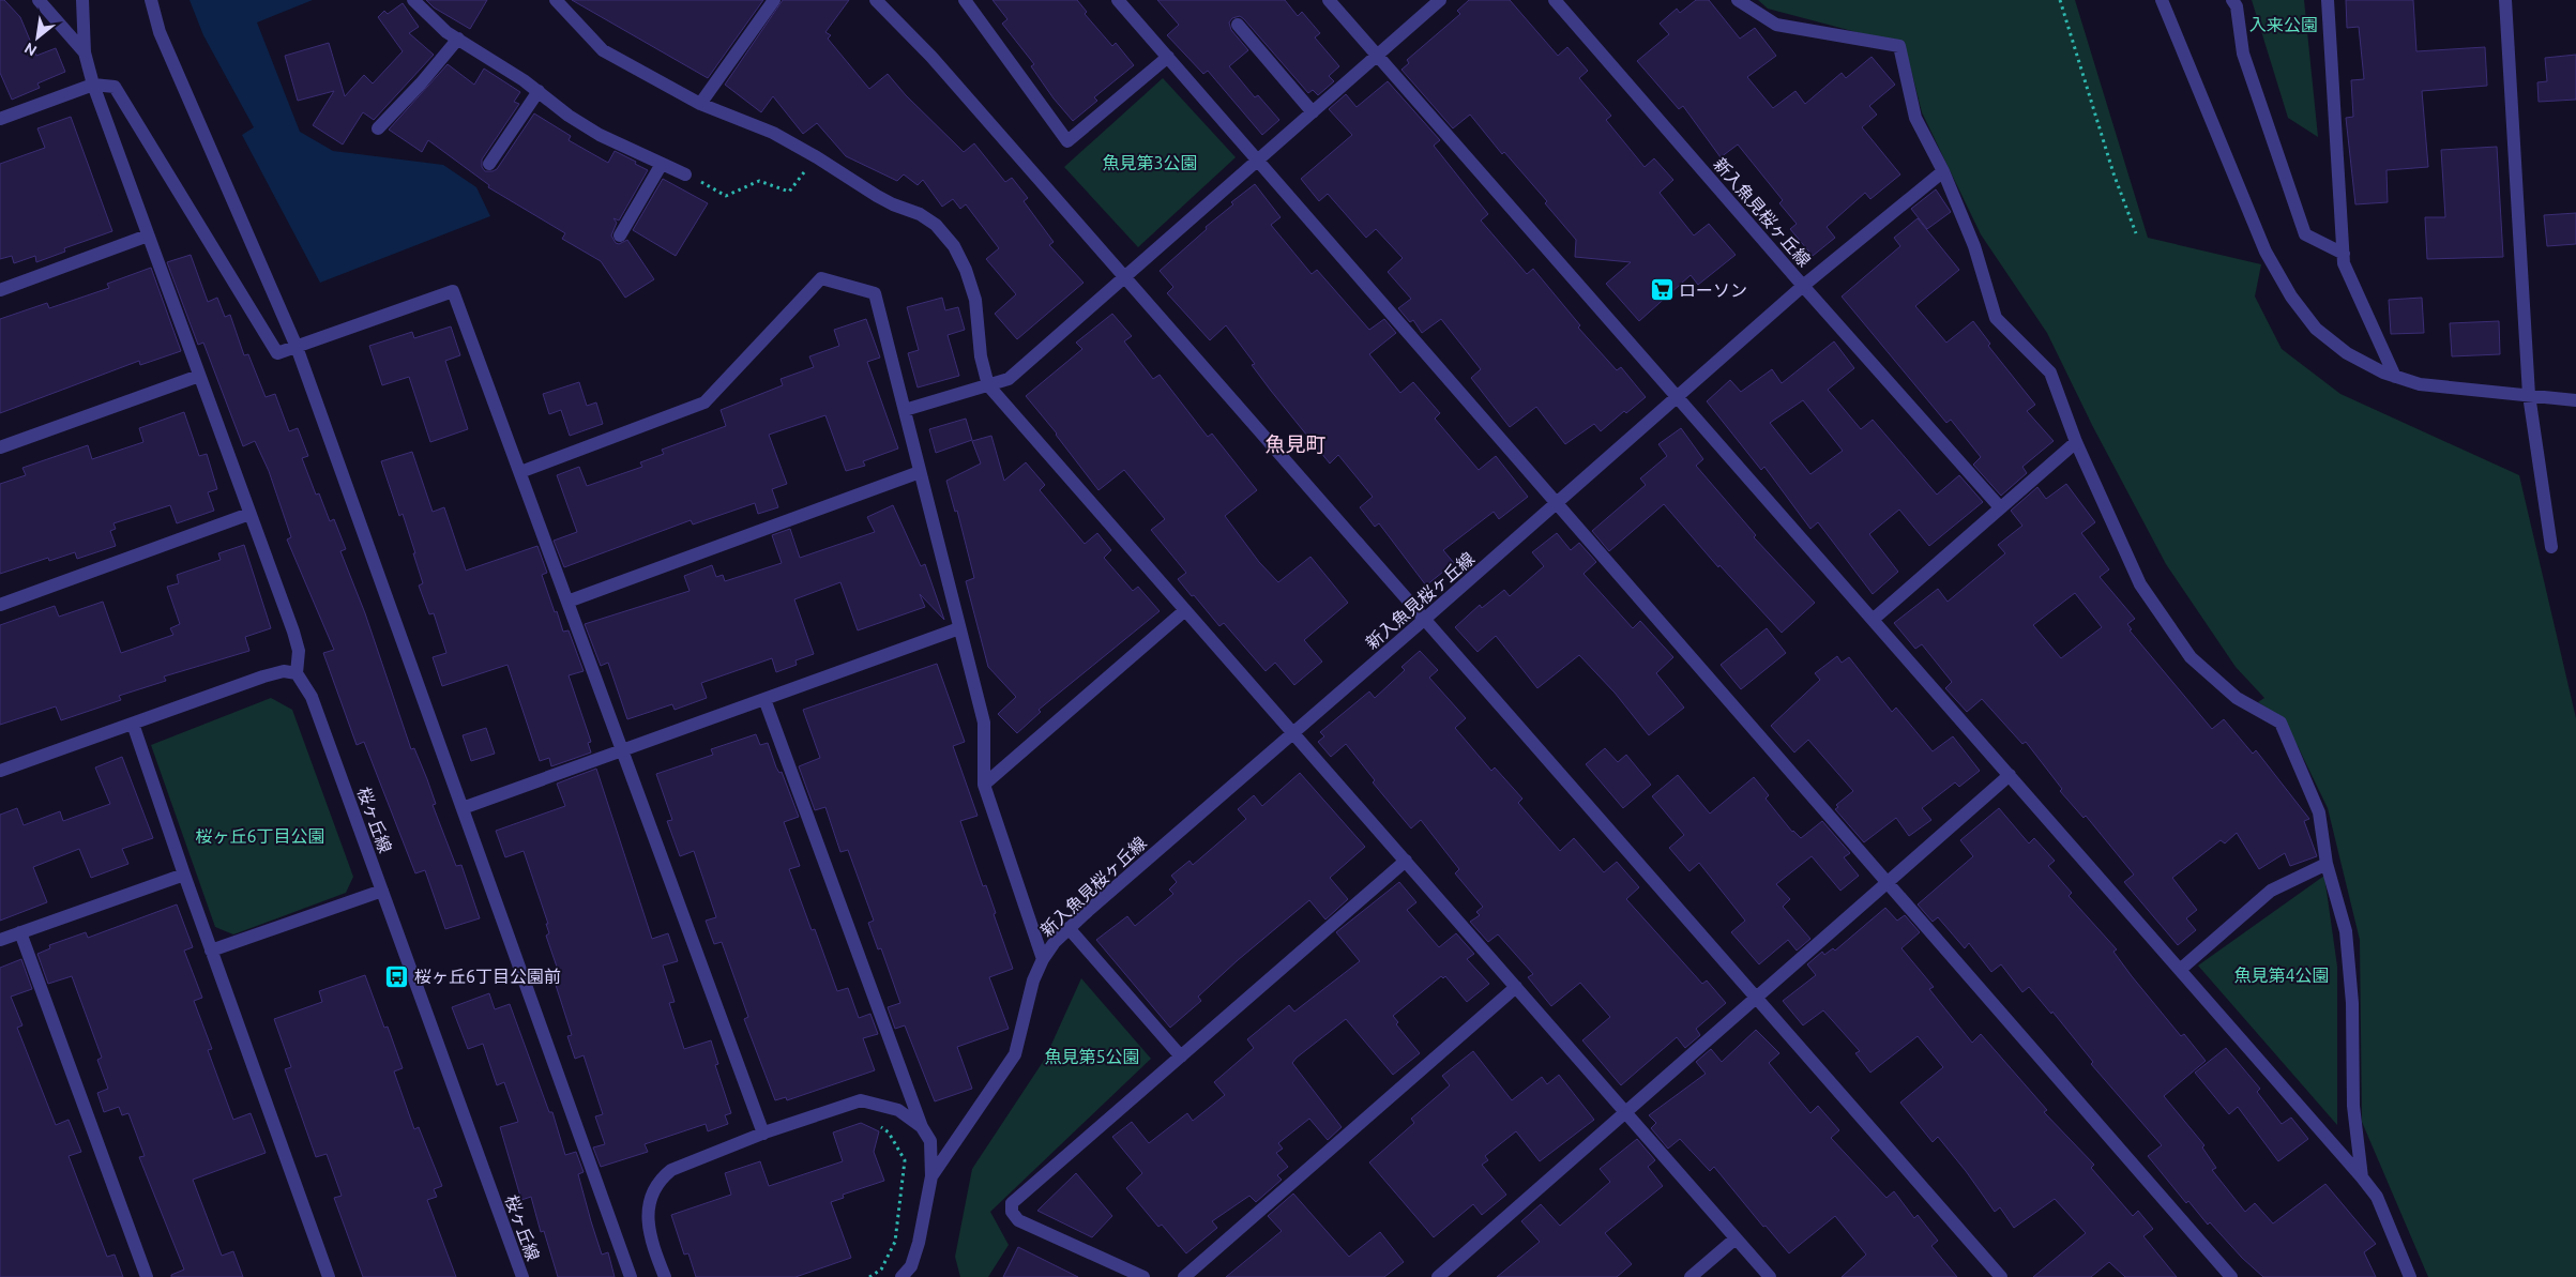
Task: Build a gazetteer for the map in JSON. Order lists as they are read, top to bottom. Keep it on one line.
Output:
{"streets":{"street":["新入魚見桜ヶ丘線","桜ヶ丘線"]},"districts":["魚見町"],"parks":["入来公園","魚見第3公園","桜ヶ丘6丁目公園","魚見第4公園","魚見第5公園"],"places":{"supermarket":["ローソン"],"bus stop":["桜ヶ丘6丁目公園前"]},"north":"bottom left"}
